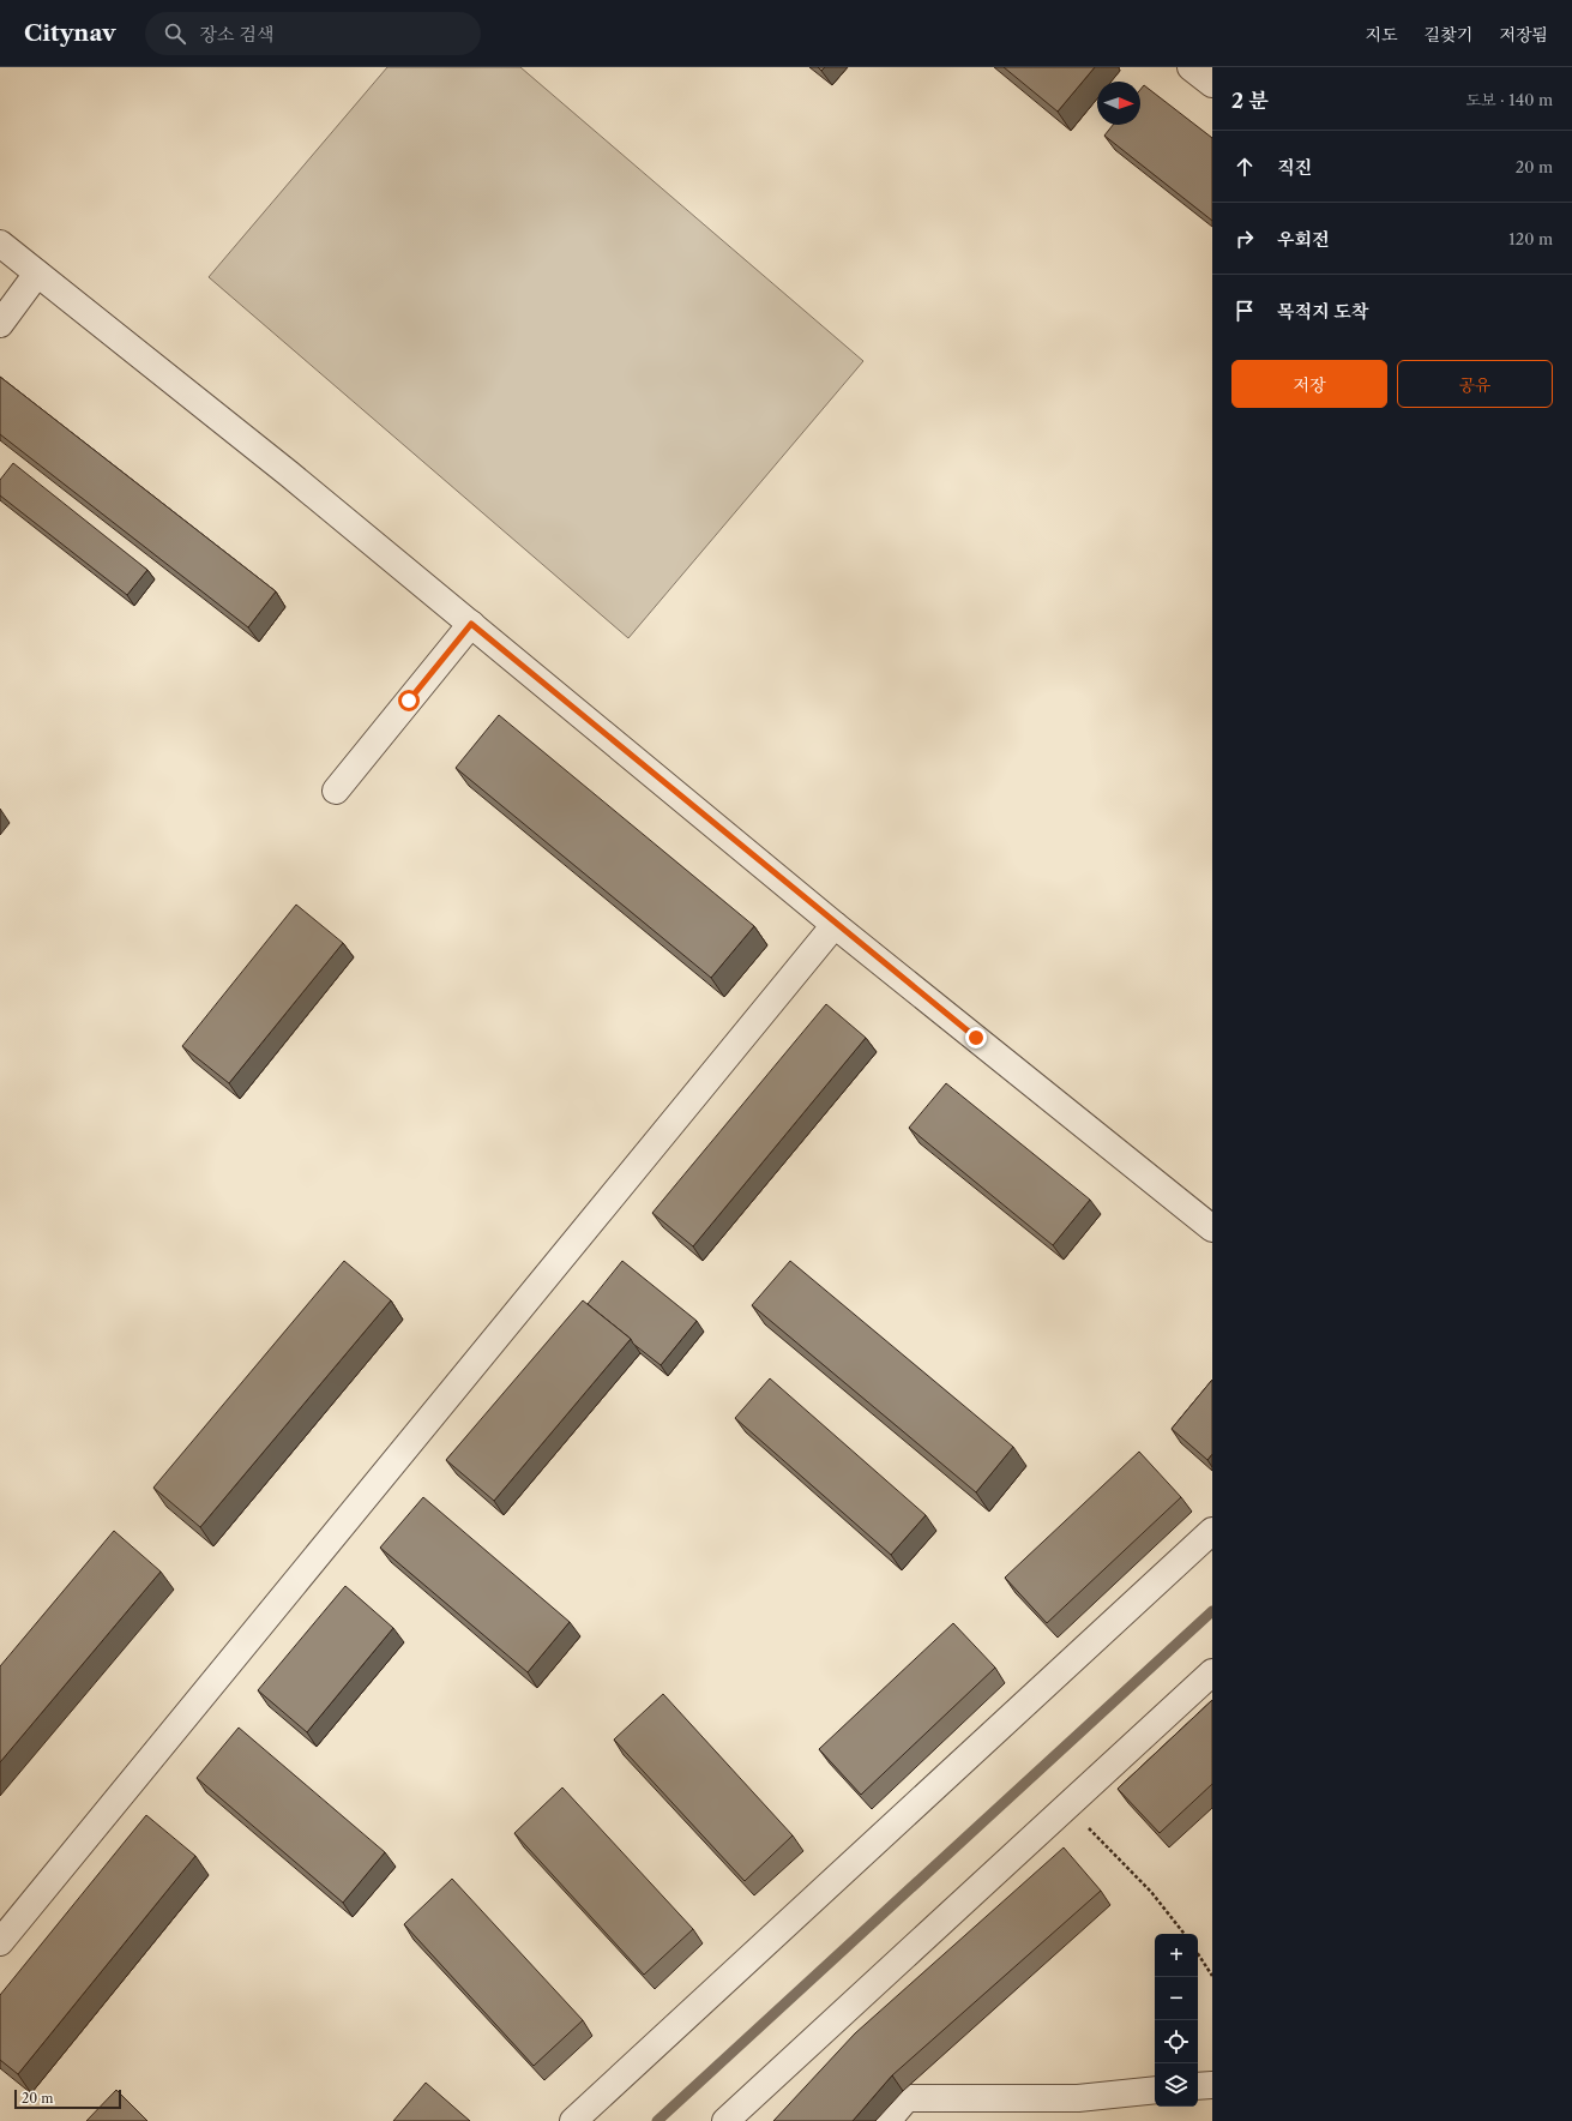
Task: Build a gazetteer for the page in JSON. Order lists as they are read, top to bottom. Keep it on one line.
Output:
{"scale_bar":"20 m","north":"right","page":{"header":"Citynav","search":"장소 검색","nav":["지도","길찾기","저장됨"],"heading":["2 분","도보 · 140 m"],"list":[["직진","20 m"],["우회전","120 m"],"목적지 도착"],"buttons":["저장","공유"],"map_buttons":["+","−"],"scale":"20 m"}}
